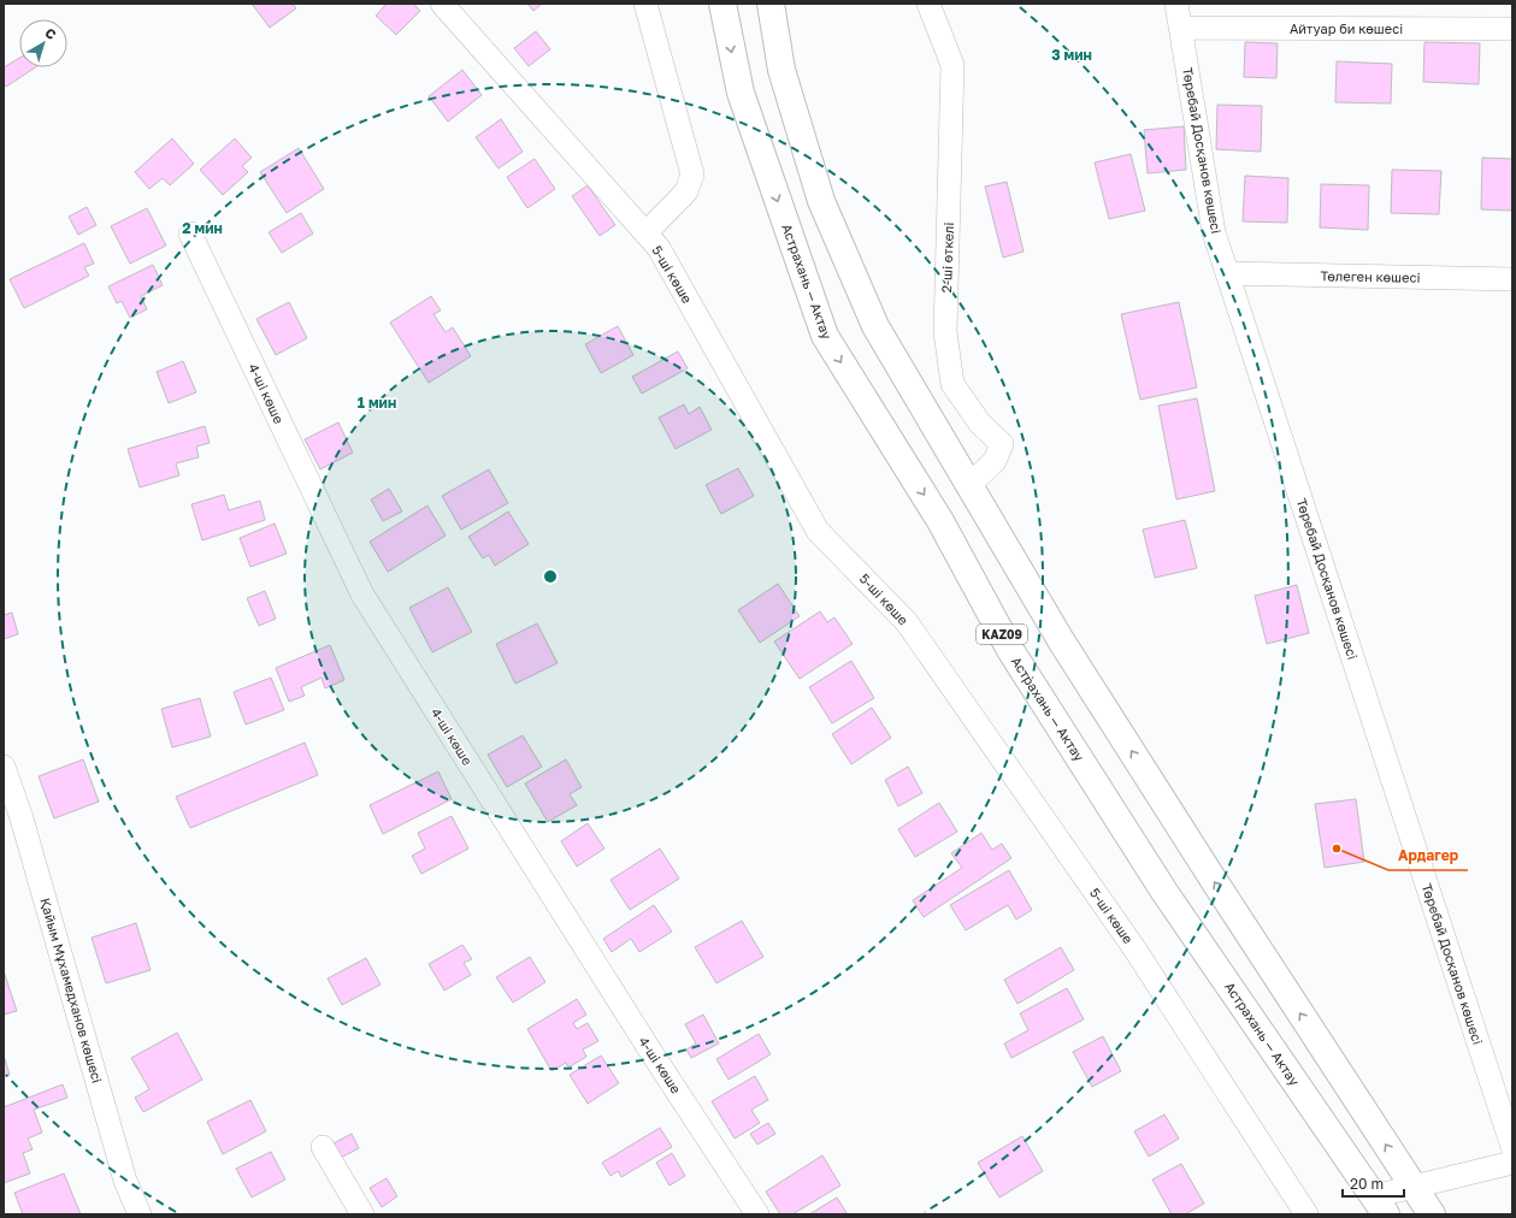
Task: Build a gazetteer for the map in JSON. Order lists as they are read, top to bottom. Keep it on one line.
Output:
{"streets":{"highway":["Астрахань — Актау","KAZ09"],"street":["Айтуар би көшесі","Төребай Досқанов көшесі","2-ші өткелі","5-шi көше","Төлеген көшесі","4-шi көше","Қайым Мұхамедханов көшесi"]},"crossings":[["Айтуар би көшесі","Төребай Досқанов көшесі"],["Төребай Досқанов көшесі","Төлеген көшесі"]],"places":["Ардагер"],"scale_bar":"20 m","north":"top right","rings":["3 мин","2 мин","1 мин"]}
